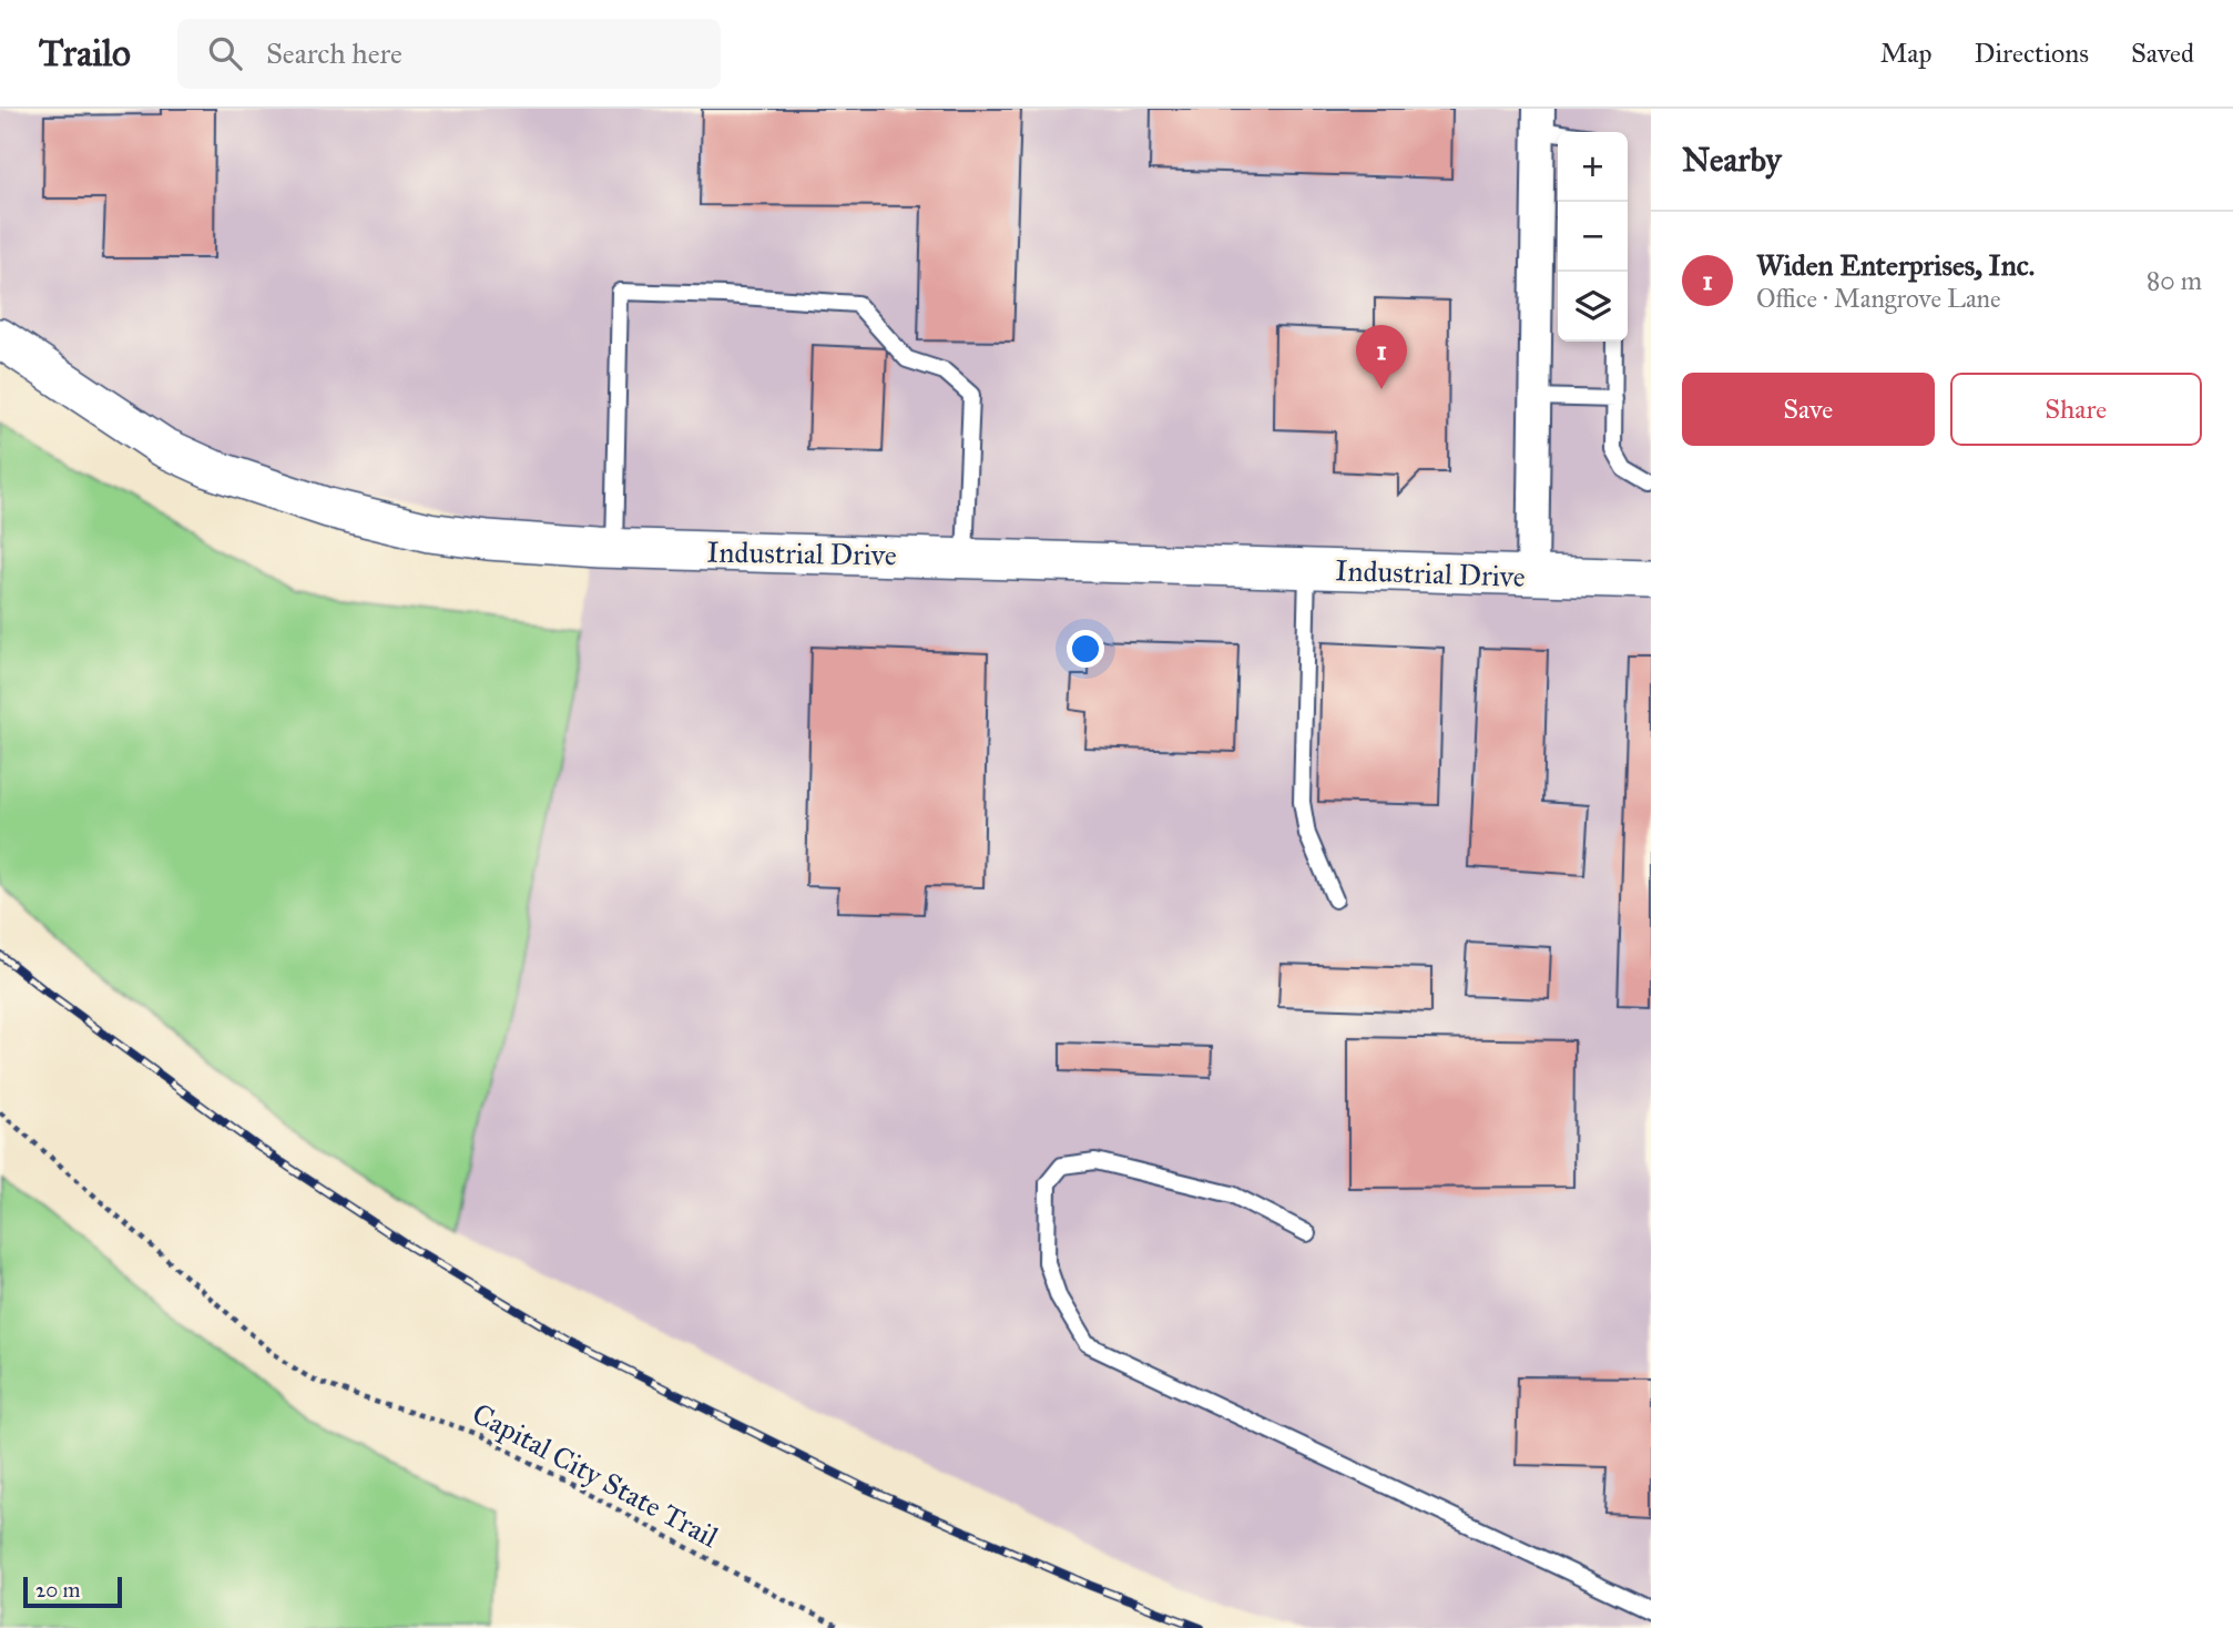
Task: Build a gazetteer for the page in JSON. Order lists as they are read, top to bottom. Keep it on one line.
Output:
{"streets":{"street":["Industrial Drive"],"path":["Capital City State Trail"]},"scale_bar":"20 m","page":{"header":"Trailo","search":"Search here","nav":["Map","Directions","Saved"],"heading":"Nearby","map_buttons":["+","−"],"list":[{"mark":"1","name":"Widen Enterprises, Inc.","note":"Office · Mangrove Lane","value":"80 m"}],"pins":"1","buttons":["Save","Share"],"scale":"20 m"}}
